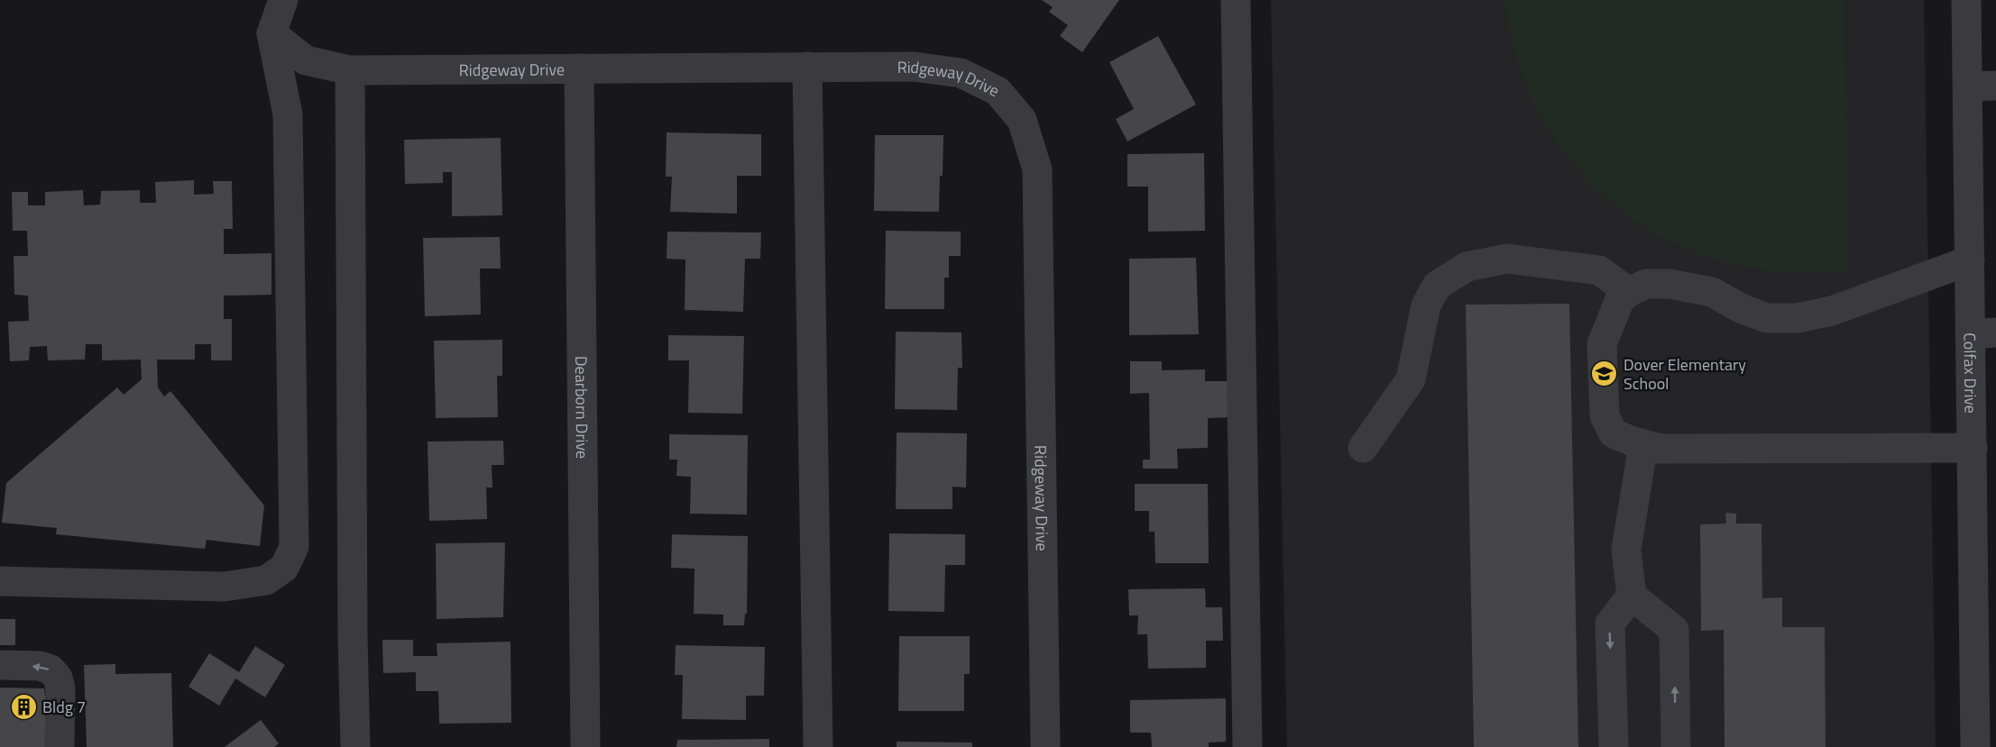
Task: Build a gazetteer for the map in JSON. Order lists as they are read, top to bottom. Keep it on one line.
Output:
{"streets":{"street":["Ridgeway Drive","Colfax Drive","Dearborn Drive"]},"crossings":[["Ridgeway Drive","Dearborn Drive"]],"places":{"school or university":["Dover Elementary School"],"building":["Bldg 7"]}}
